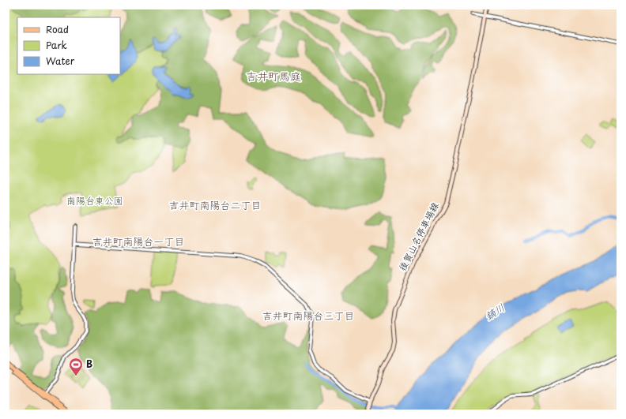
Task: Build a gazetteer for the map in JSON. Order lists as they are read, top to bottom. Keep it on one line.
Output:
{"streets":{"main road":["後賀山名停車場線"]},"districts":["吉井町馬庭","吉井町南陽台二丁目","吉井町南陽台一丁目","吉井町南陽台三丁目"],"water":["鏑川"],"parks":["南陽台東公園"],"places":{"sports":["B"]},"legend":["Road","Park","Water"]}
